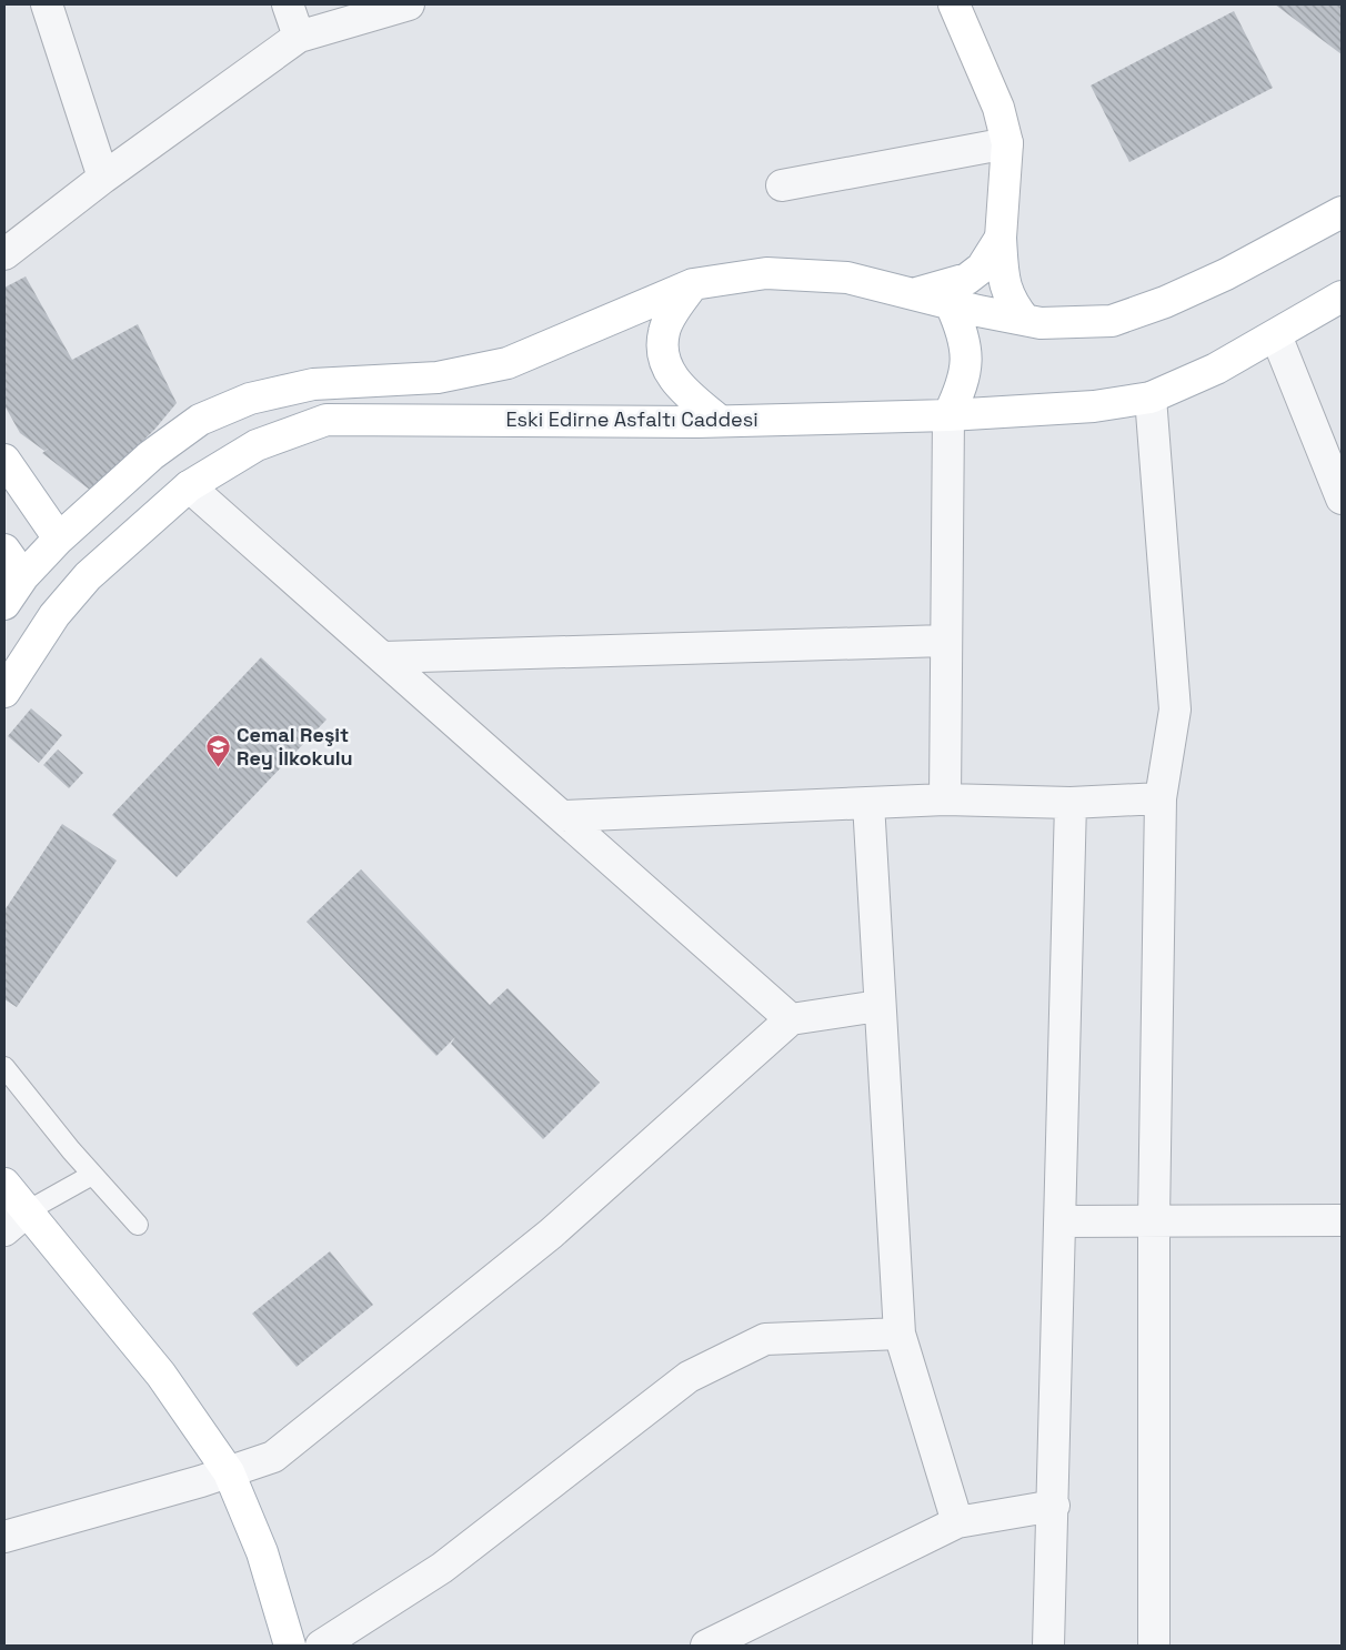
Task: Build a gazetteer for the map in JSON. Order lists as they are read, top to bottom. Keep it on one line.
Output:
{"streets":{"main road":["Eski Edirne Asfaltı Caddesi"]},"places":{"school or university":["Cemal Reşit Rey İlkokulu"]}}
